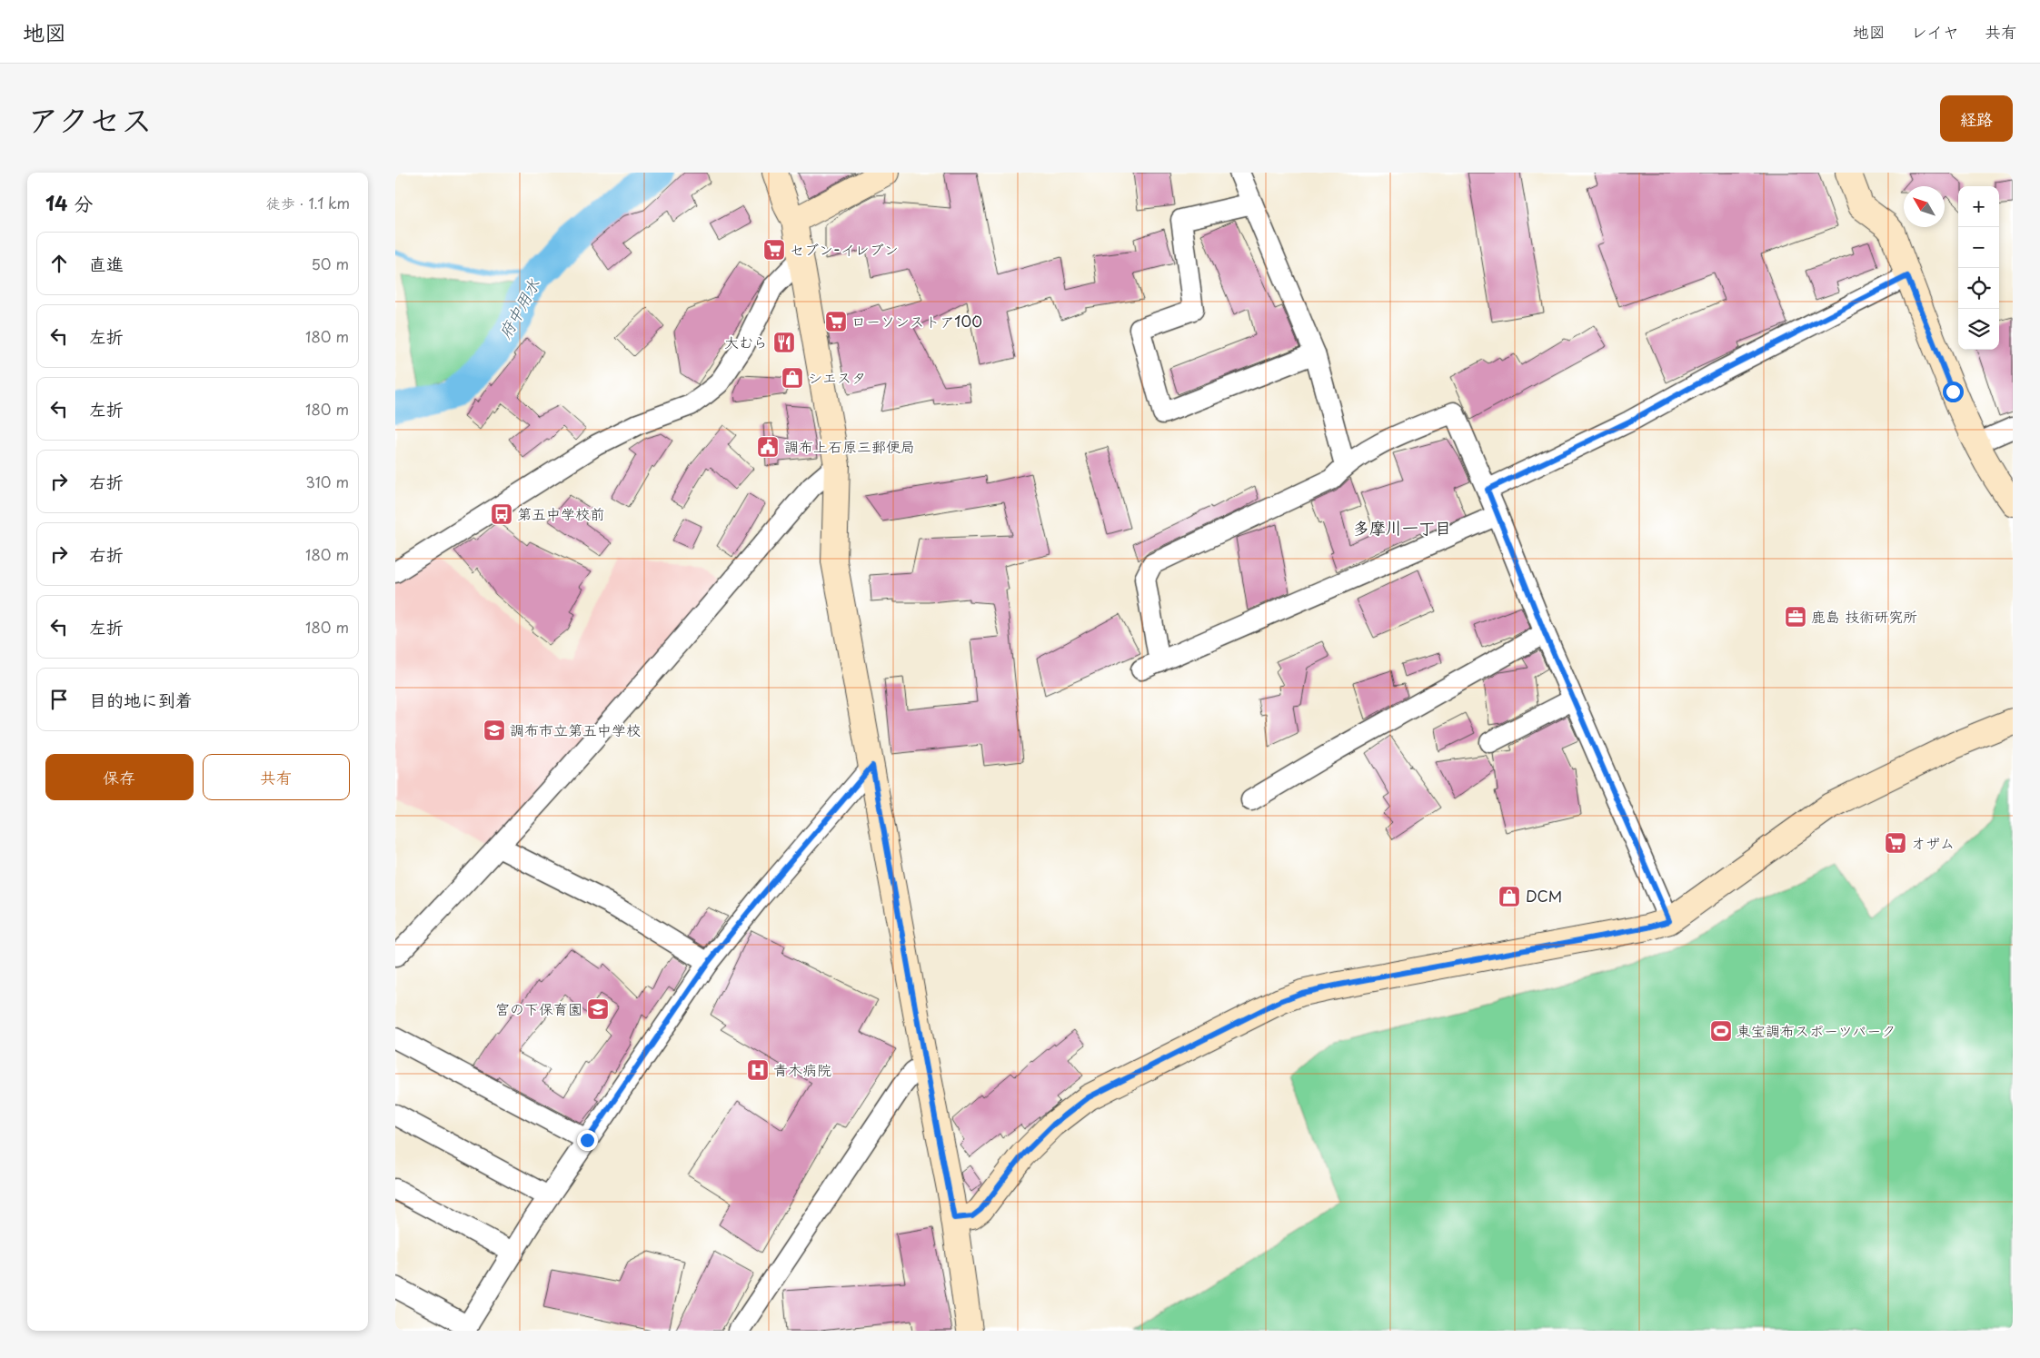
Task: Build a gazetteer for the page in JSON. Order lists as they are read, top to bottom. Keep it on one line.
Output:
{"districts":["多摩川一丁目"],"water":["府中用水"],"places":{"supermarket":["セブン-イレブン","ローソンストア100","オザム"],"restaurant":["大むら"],"shop":["シエスタ","DCM"],"public building":["調布上石原三郵便局"],"bus stop":["第五中学校前"],"office":["鹿島 技術研究所"],"school or university":["調布市立第五中学校","宮の下保育園"],"sports":["東宝調布スポーツパーク"],"hospital":["青木病院"]},"north":"top left","page":{"header":"地図","nav":["地図","レイヤ","共有"],"title":"アクセス","buttons":["経路",["保存","共有"]],"heading":["14 分","徒歩 · 1.1 km"],"map_buttons":["+","−"],"list":[["直進","50 m"],["左折","180 m"],["左折","180 m"],["右折","310 m"],["右折","180 m"],["左折","180 m"],"目的地に到着"]}}
